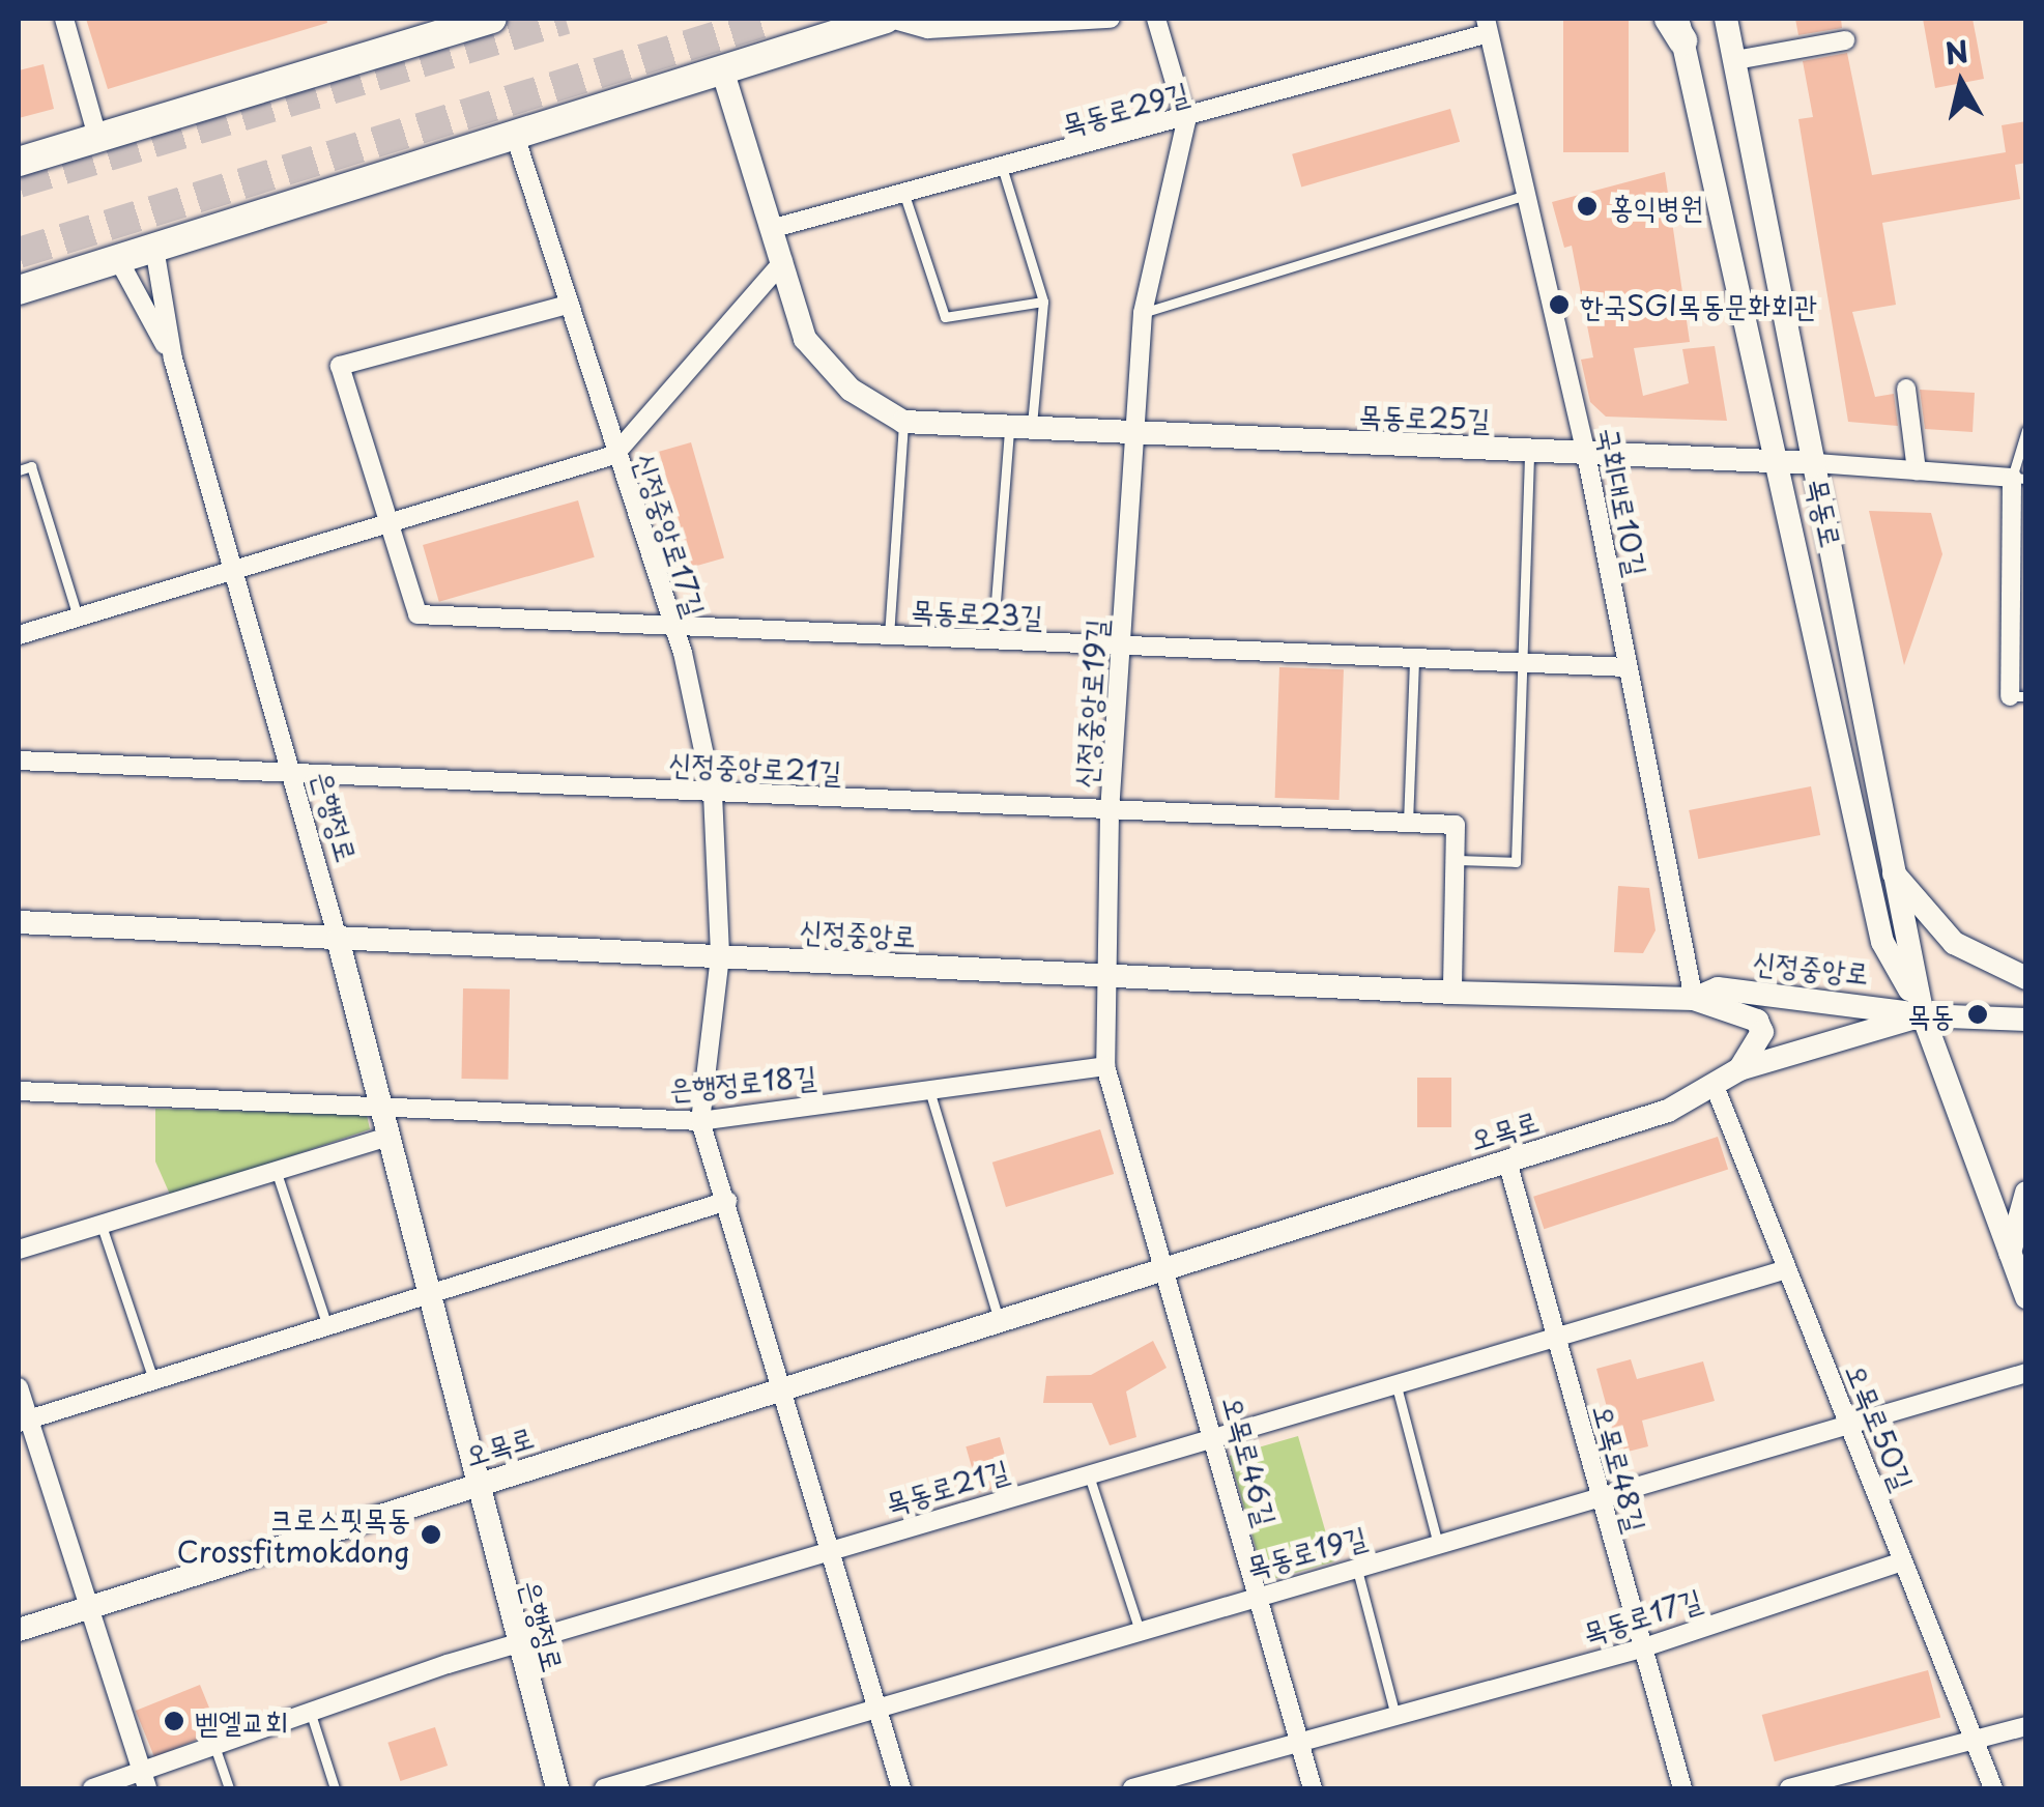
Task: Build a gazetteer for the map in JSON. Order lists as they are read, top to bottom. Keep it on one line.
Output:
{"streets":{"main road":["목동로25길","목동로","은행정로","신정중앙로","오목로"],"street":["목동로29길","국회대로10길","신정중앙로17길","목동로23길","신정중앙로19길","신정중앙로21길","은행정로18길","오목로50길","오목로46길","오목로48길","목동로21길","목동로19길","목동로17길"]},"crossings":[["목동로29길","목동로25길"],["목동로29길","국회대로10길"],["목동로29길","신정중앙로19길"],["목동로25길","국회대로10길"],["목동로25길","목동로"],["목동로25길","신정중앙로19길"],["국회대로10길","목동로23길"],["국회대로10길","신정중앙로"],["목동로","신정중앙로"],["목동로","오목로"],["신정중앙로17길","목동로23길"],["신정중앙로17길","신정중앙로21길"],["신정중앙로17길","신정중앙로"],["신정중앙로17길","은행정로18길"],["목동로23길","신정중앙로19길"],["신정중앙로19길","신정중앙로21길"],["신정중앙로19길","신정중앙로"],["신정중앙로19길","은행정로18길"],["신정중앙로19길","오목로46길"],["신정중앙로21길","은행정로"],["신정중앙로21길","신정중앙로"],["은행정로","신정중앙로"],["은행정로","은행정로18길"],["은행정로","오목로"],["은행정로","목동로21길"],["신정중앙로","오목로"],["은행정로18길","오목로46길"],["오목로","오목로50길"],["오목로","오목로46길"],["오목로","오목로48길"],["오목로50길","목동로21길"],["오목로50길","목동로19길"],["오목로50길","목동로17길"],["오목로46길","목동로21길"],["오목로46길","목동로19길"],["오목로46길","목동로17길"],["오목로48길","목동로21길"],["오목로48길","목동로19길"],["오목로48길","목동로17길"]],"places":["홍익병원","한국SGI목동문화회관","목동","크로스핏목동 Crossfitmokdong","벧엘교회"],"north":"top"}
